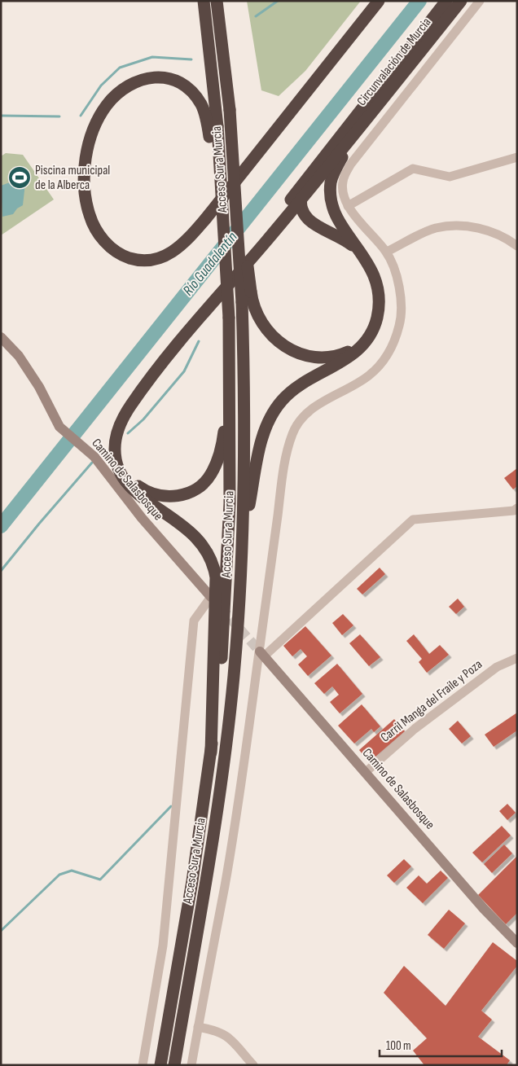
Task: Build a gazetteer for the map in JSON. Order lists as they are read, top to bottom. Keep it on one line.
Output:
{"streets":{"highway":["Circunvalación de Murcia","Acceso Sur a Murcia"],"street":["Camino de Salasbosque","Carril Manga del Fraile y Poza"]},"crossings":[["Camino de Salasbosque","Carril Manga del Fraile y Poza"]],"water":["Río Guadalentín"],"places":{"sports":["Piscina municipal de la Alberca"]},"scale_bar":"100 m"}
